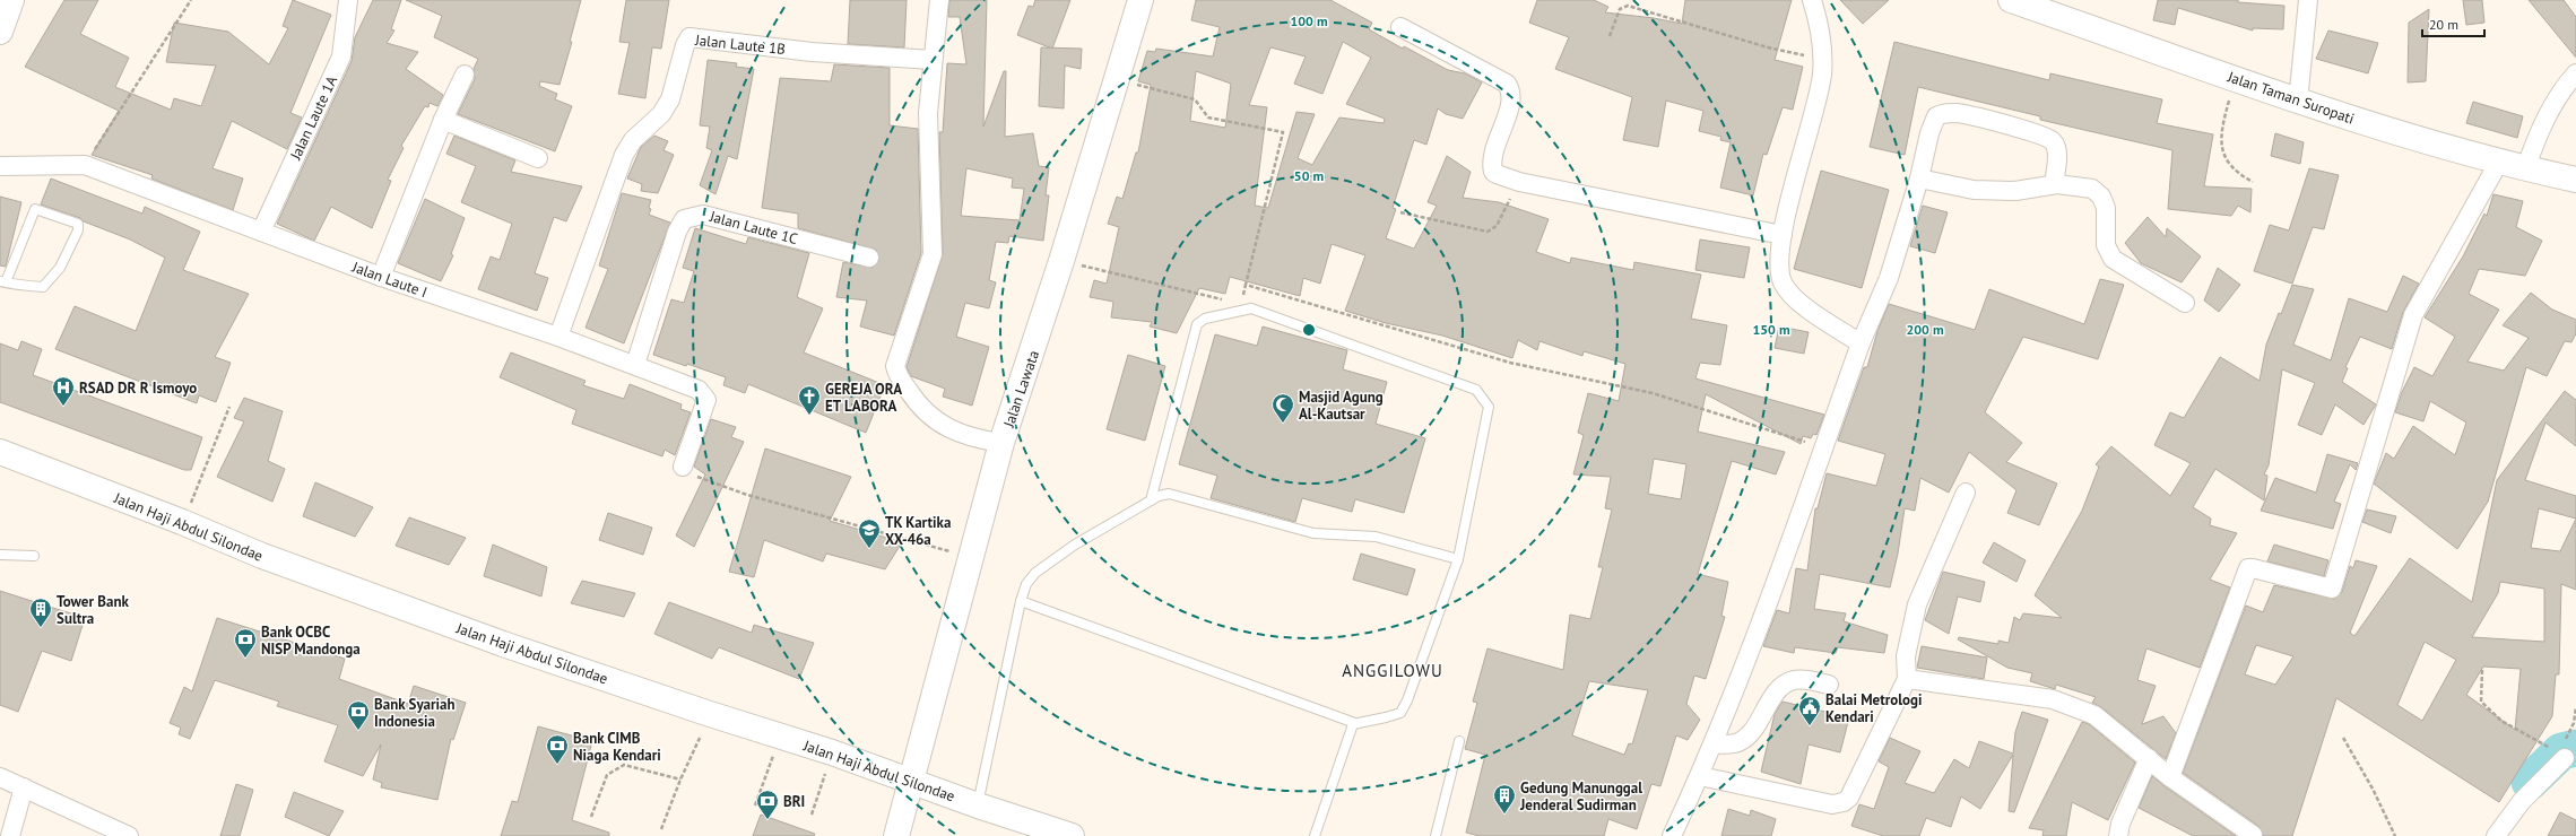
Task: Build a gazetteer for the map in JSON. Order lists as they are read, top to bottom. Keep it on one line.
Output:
{"streets":{"main road":["Jalan Taman Suropati","Jalan Lawata","Jalan Haji Abdul Silondae"],"street":["Jalan Laute 1B","Jalan Laute 1A","Jalan Laute 1C","Jalan Laute I"]},"crossings":[["Jalan Laute 1B","Jalan Laute I"],["Jalan Laute 1A","Jalan Laute I"],["Jalan Laute 1C","Jalan Laute I"],["Jalan Lawata","Jalan Haji Abdul Silondae"]],"districts":["ANGGILOWU"],"places":{"hospital":["RSAD DR R Ismoyo"],"church":["GEREJA ORA ET LABORA"],"mosque":["Masjid Agung Al-Kautsar"],"school or university":["TK Kartika XX-46a"],"building":["Tower Bank Sultra","Gedung Manunggal Jenderal Sudirman"],"bank":["Bank OCBC NISP Mandonga","Bank Syariah Indonesia","Bank CIMB Niaga Kendari","BRI"],"public building":["Balai Metrologi Kendari"]},"scale_bar":"20 m","rings":["100 m","50 m","150 m","200 m"]}
